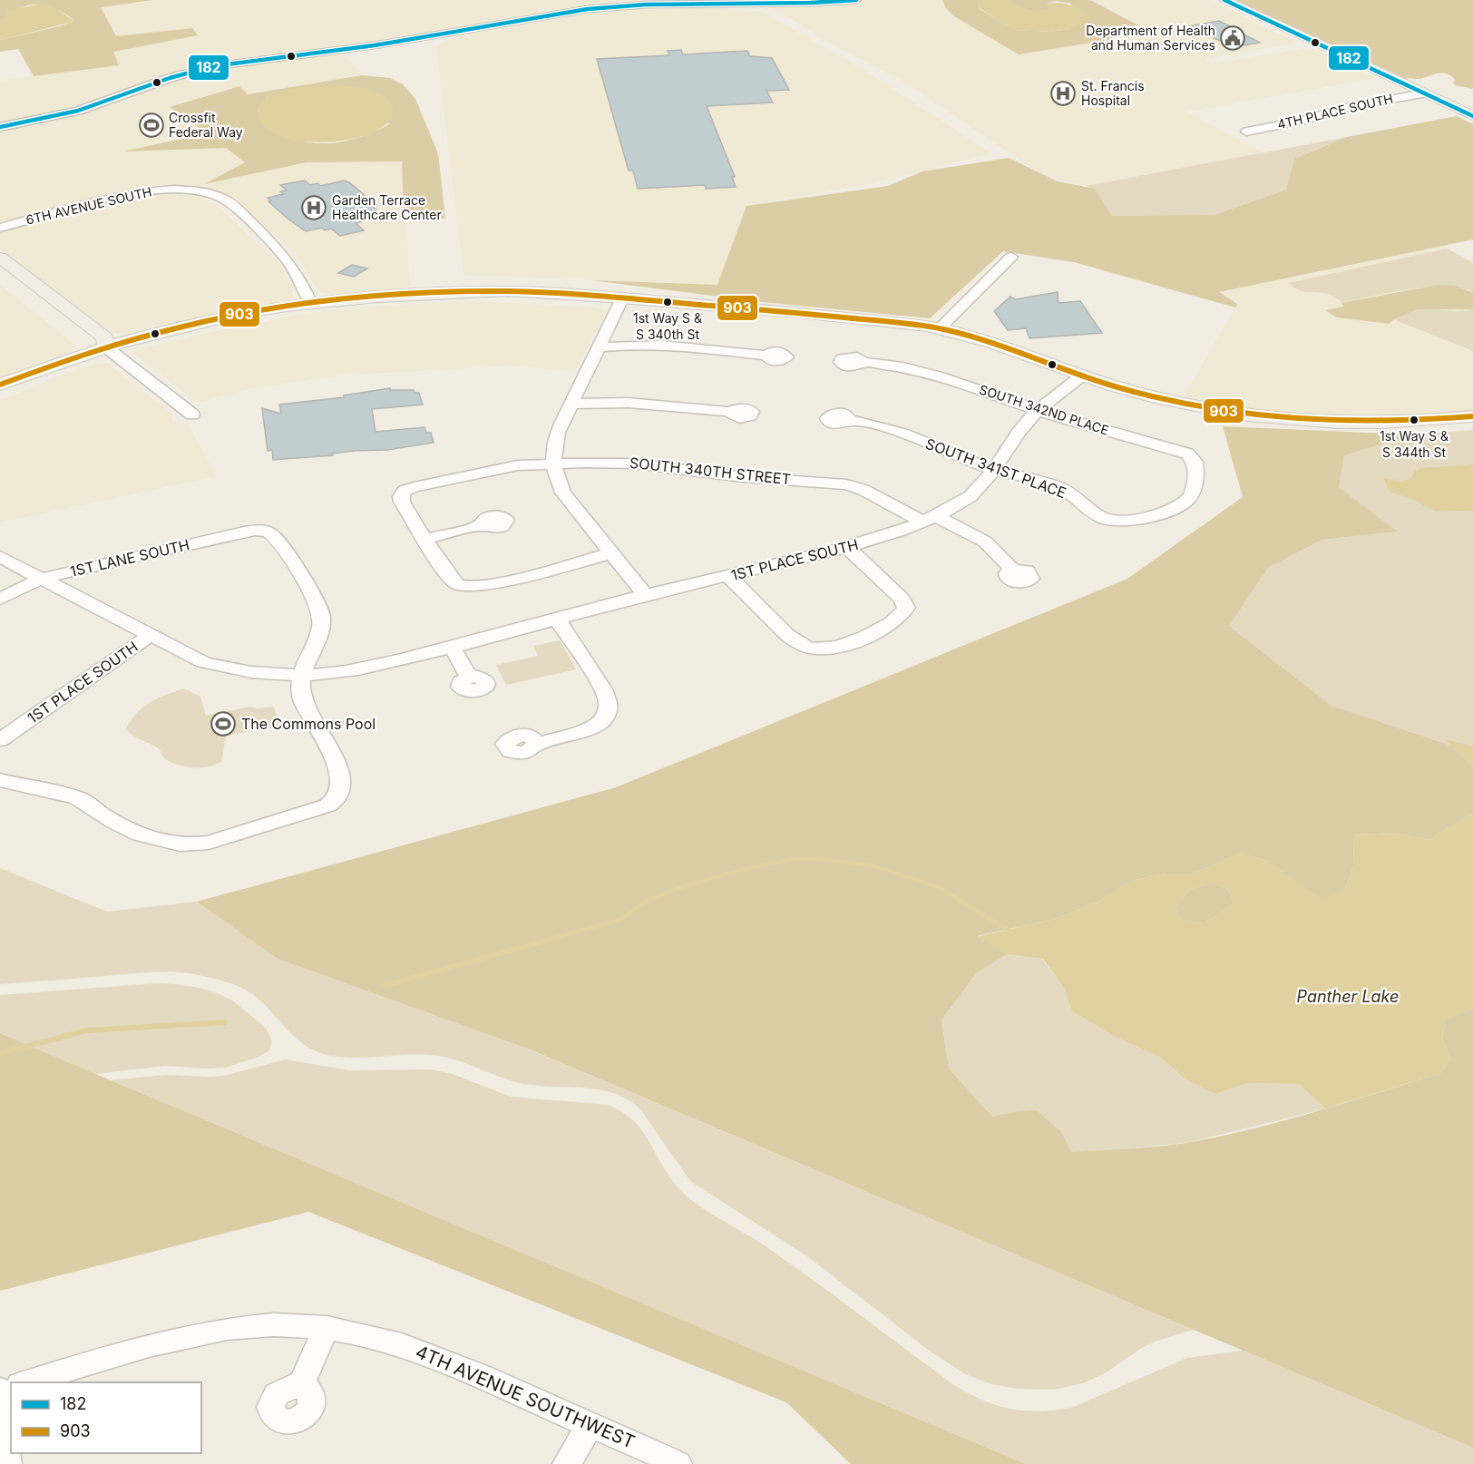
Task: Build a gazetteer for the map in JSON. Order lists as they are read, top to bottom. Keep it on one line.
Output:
{"streets":{"street":["4TH PLACE SOUTH","6TH AVENUE SOUTH","SOUTH 342ND PLACE","SOUTH 341ST PLACE","SOUTH 340TH STREET","1ST LANE SOUTH","1ST PLACE SOUTH","4TH AVENUE SOUTHWEST"]},"crossings":[["SOUTH 342ND PLACE","SOUTH 341ST PLACE"],["SOUTH 342ND PLACE","1ST PLACE SOUTH"],["SOUTH 341ST PLACE","1ST PLACE SOUTH"],["SOUTH 340TH STREET","1ST PLACE SOUTH"],["1ST LANE SOUTH","1ST PLACE SOUTH"]],"water":["Panther Lake"],"places":{"public building":["Department of Health and Human Services"],"hospital":["St. Francis Hospital","Garden Terrace Healthcare Center"],"sports":["Crossfit Federal Way","The Commons Pool"],"other":["1st Way S & S 340th St","1st Way S & S 344th St"]},"lines":["transit line 182","transit line 903"],"legend":["182","903"]}
